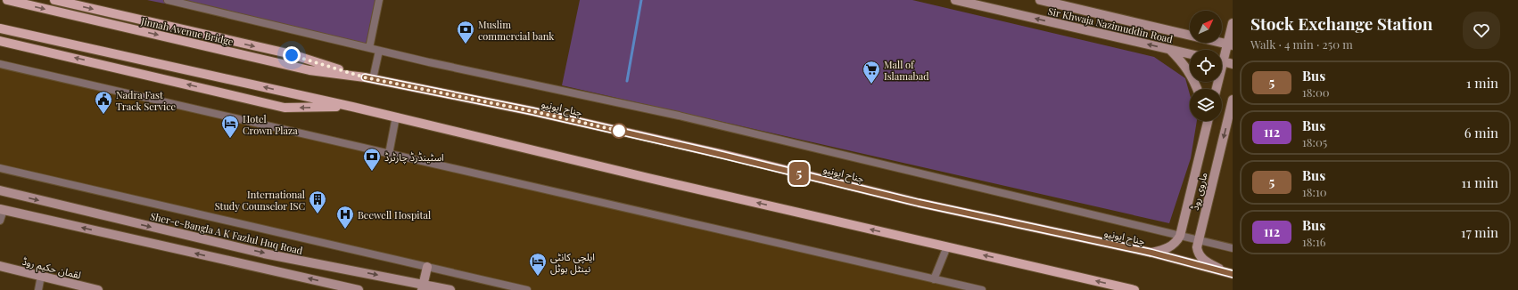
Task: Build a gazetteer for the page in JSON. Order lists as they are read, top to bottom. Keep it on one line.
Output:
{"streets":{"main road":["Sir Khwaja Nazimuddin Road","Jinnah Avenue Bridge","جناح ایونیو","ماروی روڈ","Sher-e-Bangla A K Fazlul Huq Road","لقمان حکیم روڈ"]},"crossings":[["Jinnah Avenue Bridge","جناح ایونیو"],["جناح ایونیو","ماروی روڈ"]],"places":{"bank":["Muslim commercial bank","اسٹینڈرڈ چارٹرڈ"],"supermarket":["Mall of Islamabad"],"public building":["Nadra Fast Track Service"],"hotel":["Hotel Crown Plaza","ایلچی کانٹی نینٹل ہوٹل"],"building":["International Study Counselor ISC"],"hospital":["Beewell Hospital"]},"lines":["bus line 5"],"north":"top right","page":{"on_map":"5","heading":["Stock Exchange Station","Walk · 4 min · 250 m"],"list":[{"mark":"5","name":"Bus","note":"18:00","value":"1 min"},{"mark":"112","name":"Bus","note":"18:05","value":"6 min"},{"mark":"5","name":"Bus","note":"18:10","value":"11 min"},{"mark":"112","name":"Bus","note":"18:16","value":"17 min"}]}}
